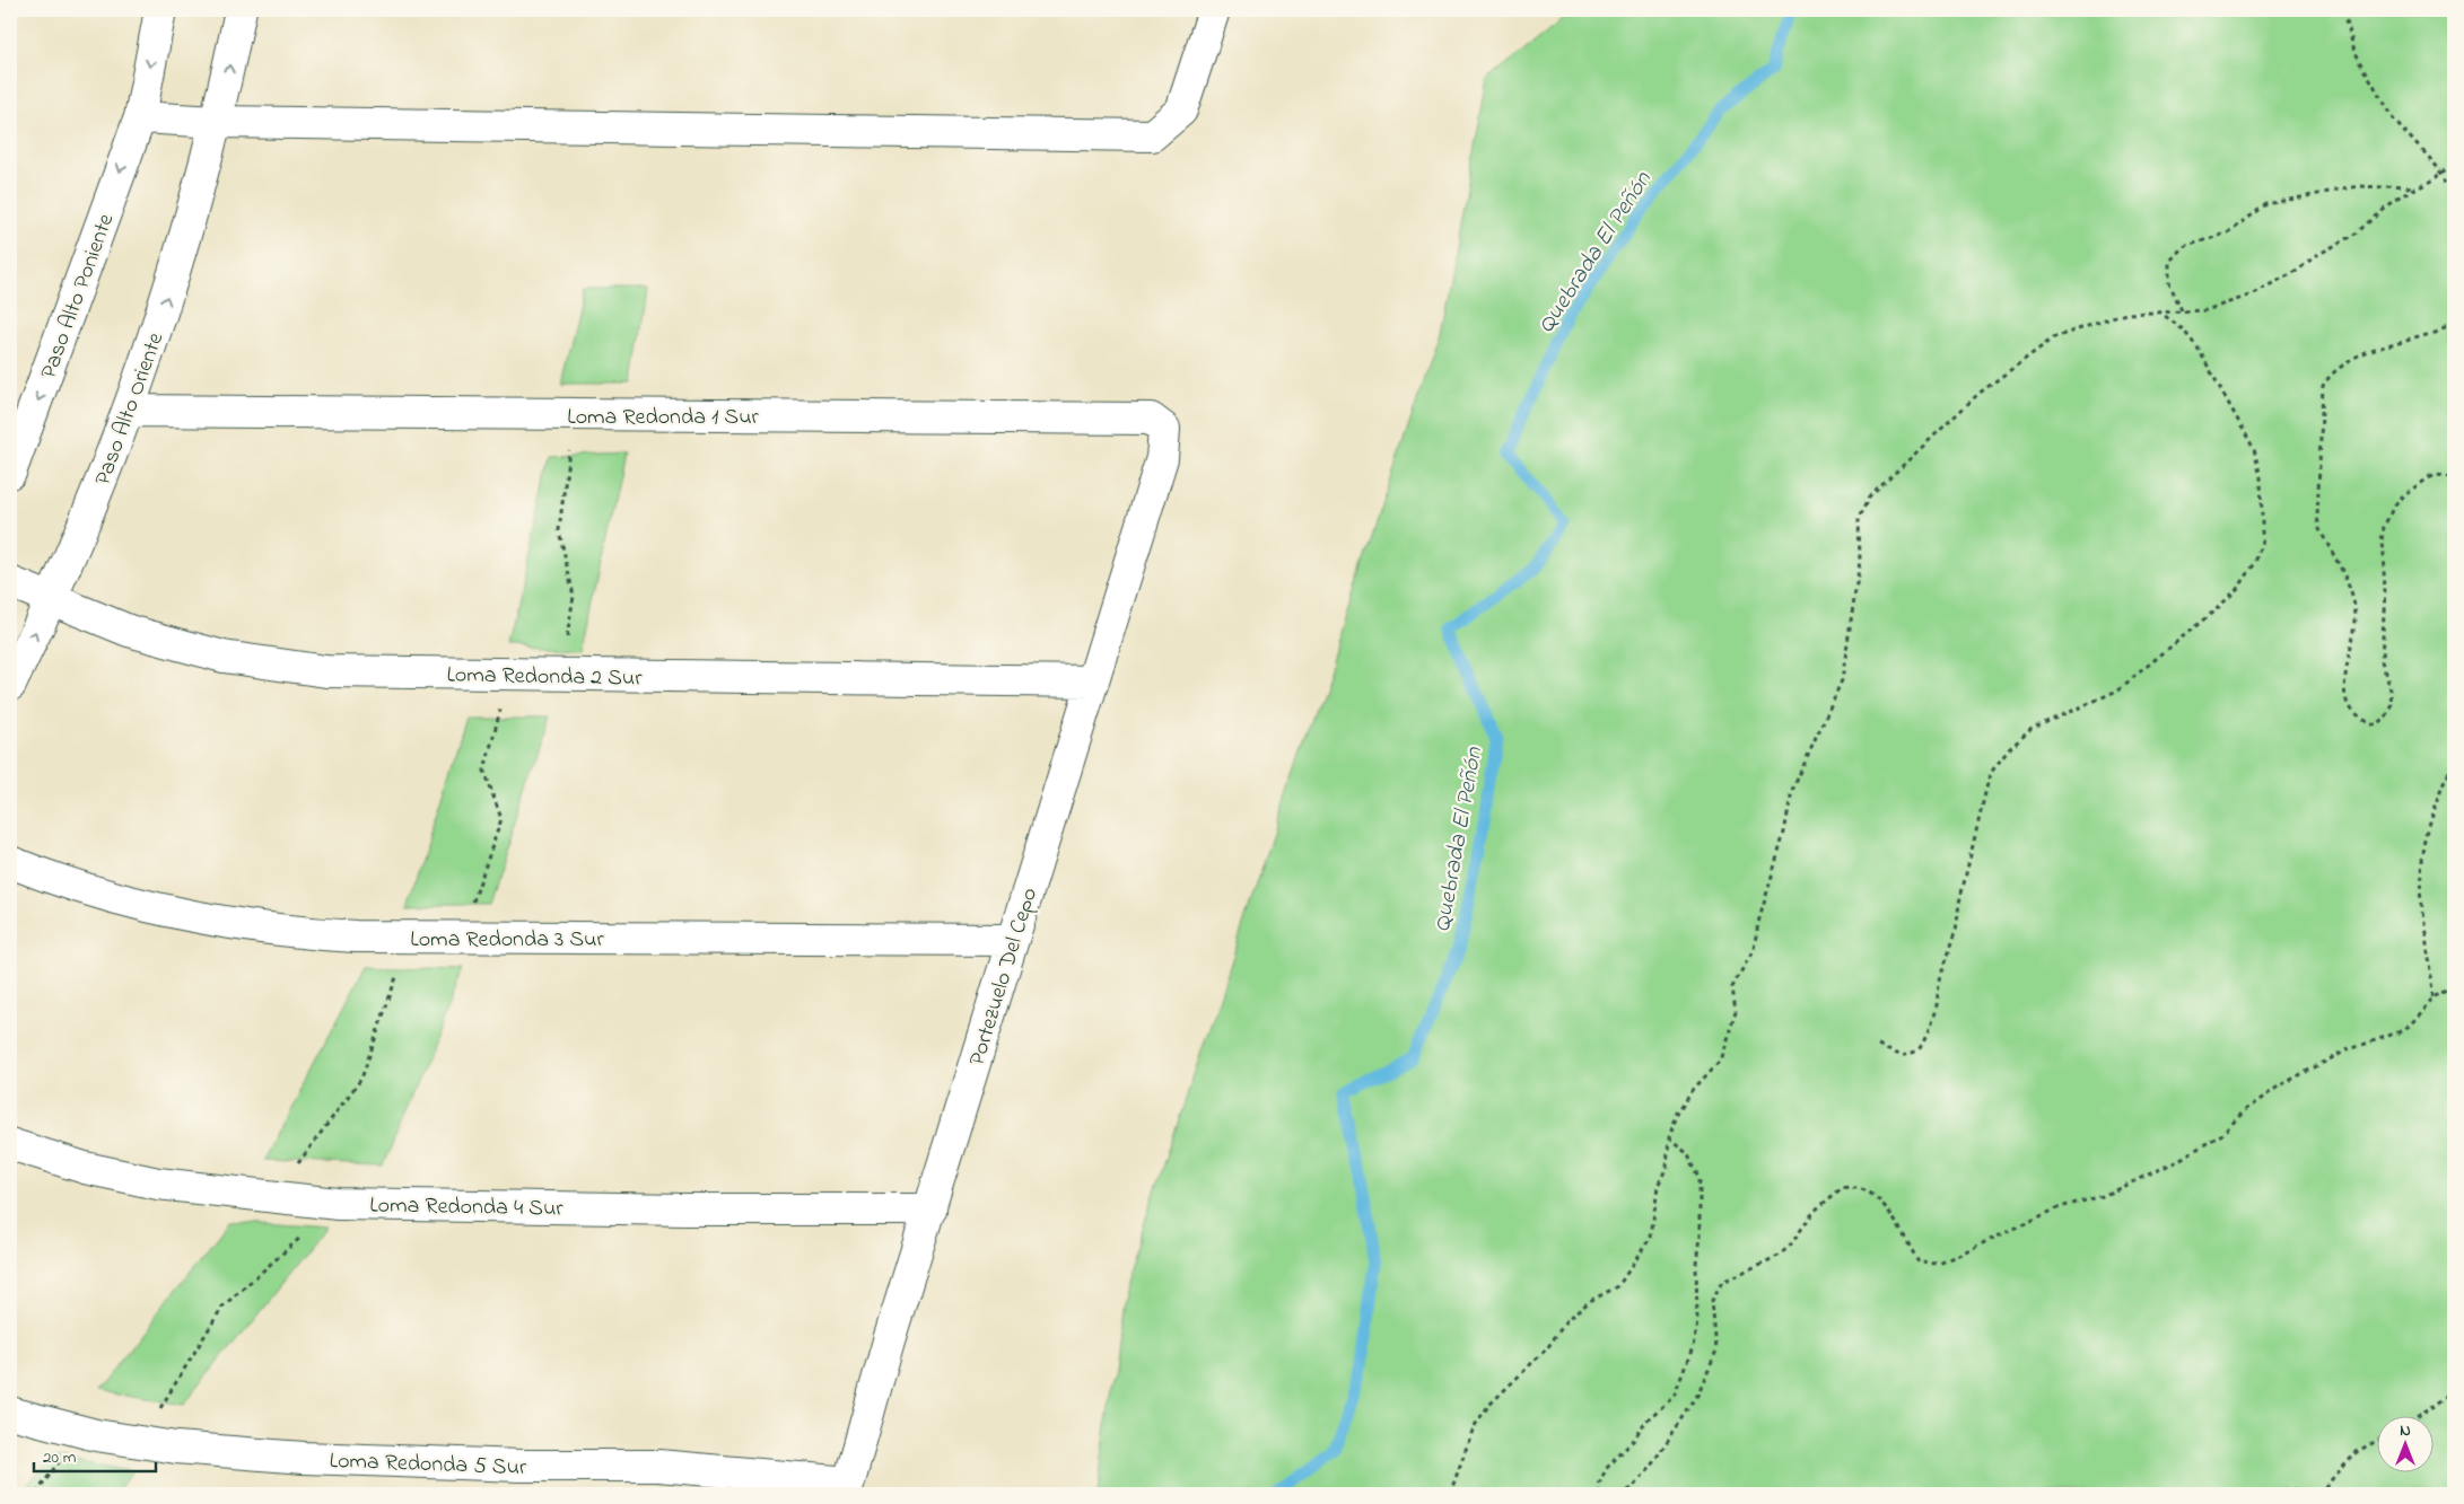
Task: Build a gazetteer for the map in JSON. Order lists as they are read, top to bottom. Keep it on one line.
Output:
{"streets":{"street":["Paso Alto Poniente","Paso Alto Oriente","Loma Redonda 1 Sur","Loma Redonda 2 Sur","Loma Redonda 3 Sur","Portezuelo Del Cepo","Loma Redonda 4 Sur","Loma Redonda 5 Sur"]},"crossings":[["Paso Alto Oriente","Loma Redonda 1 Sur"],["Paso Alto Oriente","Loma Redonda 2 Sur"],["Loma Redonda 1 Sur","Portezuelo Del Cepo"],["Loma Redonda 2 Sur","Portezuelo Del Cepo"],["Loma Redonda 3 Sur","Portezuelo Del Cepo"],["Portezuelo Del Cepo","Loma Redonda 4 Sur"],["Portezuelo Del Cepo","Loma Redonda 5 Sur"]],"one_way":["Paso Alto Poniente","Paso Alto Oriente"],"water":["Quebrada El Peñón"],"scale_bar":"20 m","north":"top"}
